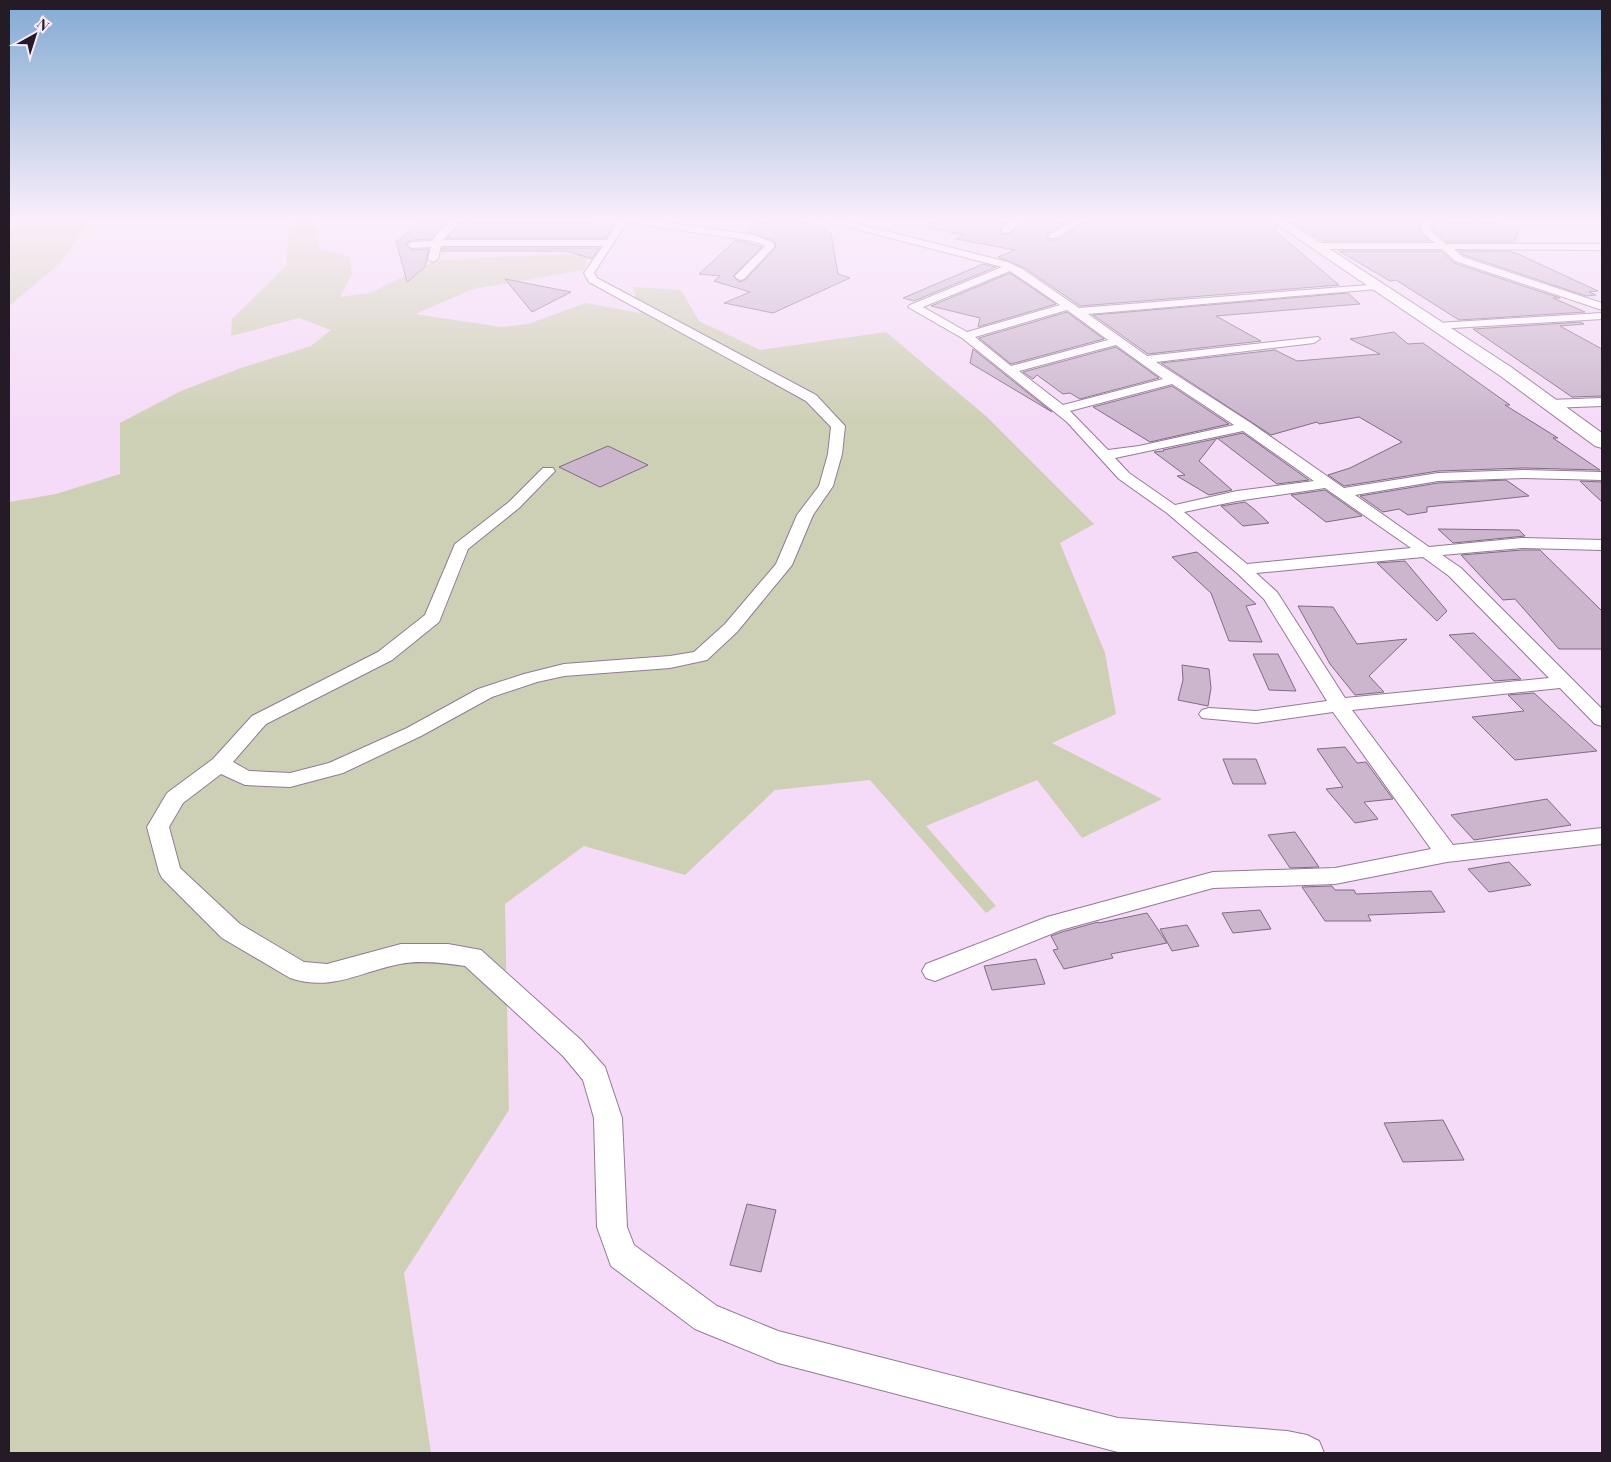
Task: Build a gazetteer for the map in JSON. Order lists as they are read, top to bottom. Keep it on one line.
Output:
{"north":"top right"}
